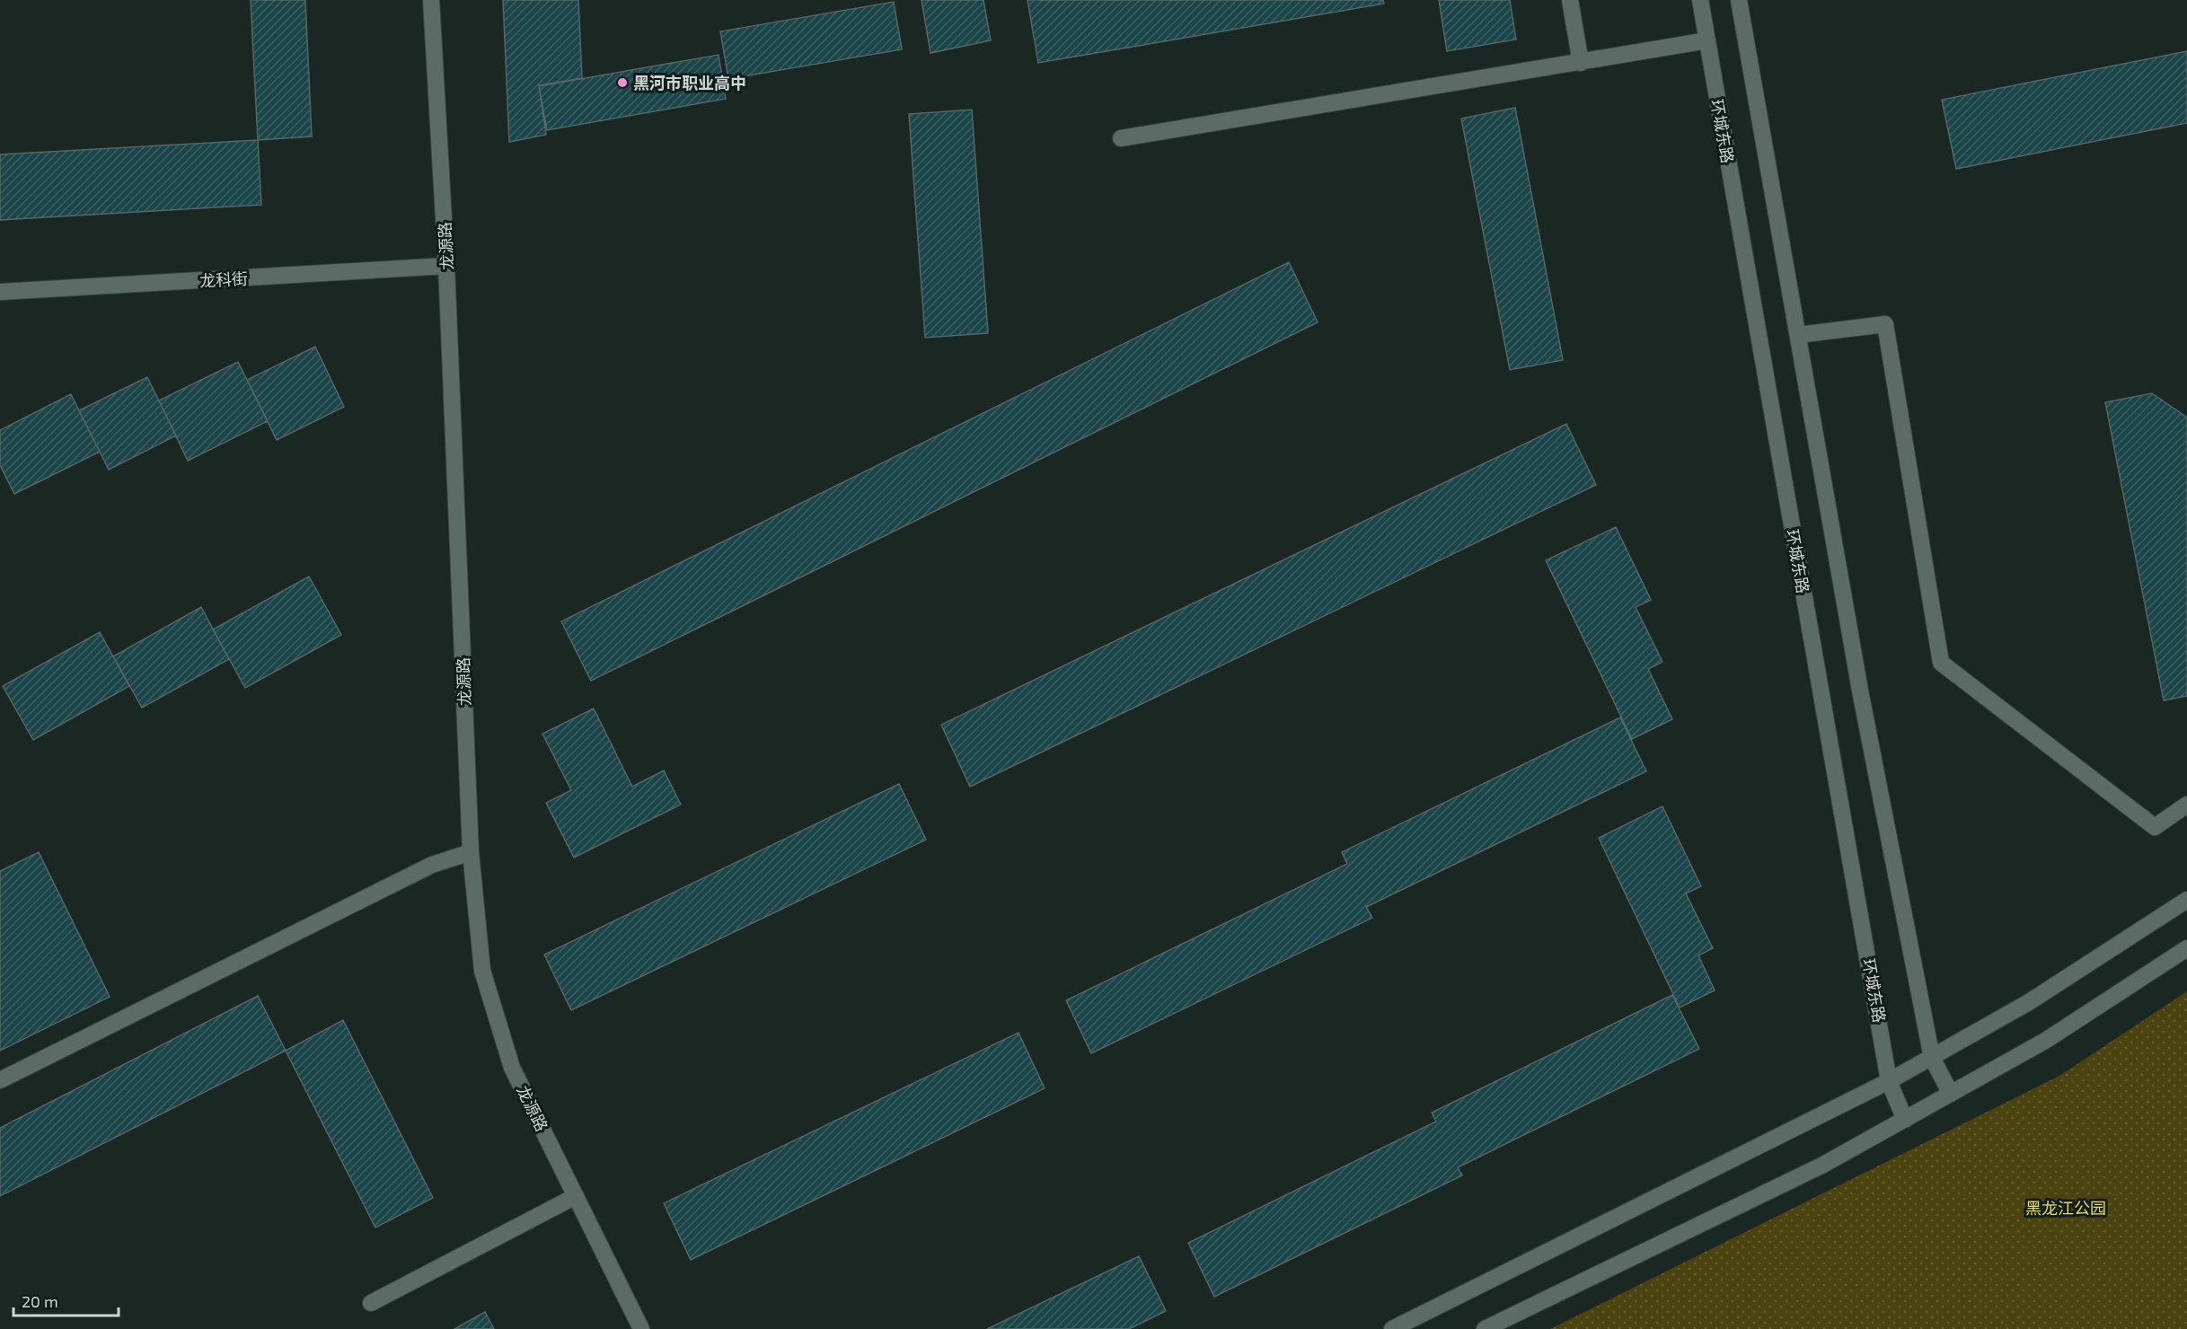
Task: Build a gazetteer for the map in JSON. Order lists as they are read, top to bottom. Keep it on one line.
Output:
{"streets":{"street":["环城东路","龙源路","龙科街"]},"crossings":[["龙源路","龙科街"]],"parks":["黑龙江公园"],"places":["黑河市职业高中"],"scale_bar":"20 m"}
